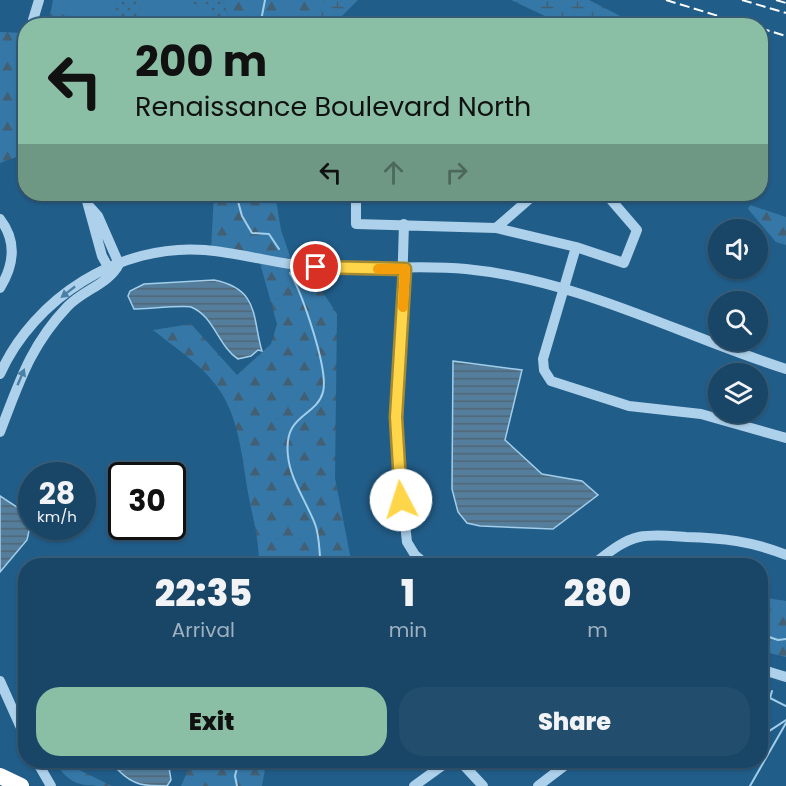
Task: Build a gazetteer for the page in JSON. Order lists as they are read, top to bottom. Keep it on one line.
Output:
{"page":{"turn":["200 m","Renaissance Boulevard North"],"speed":"28 km/h","limit":"30","eta":["22:35","Arrival","1","min","280","m"],"buttons":["Exit","Share"]}}
